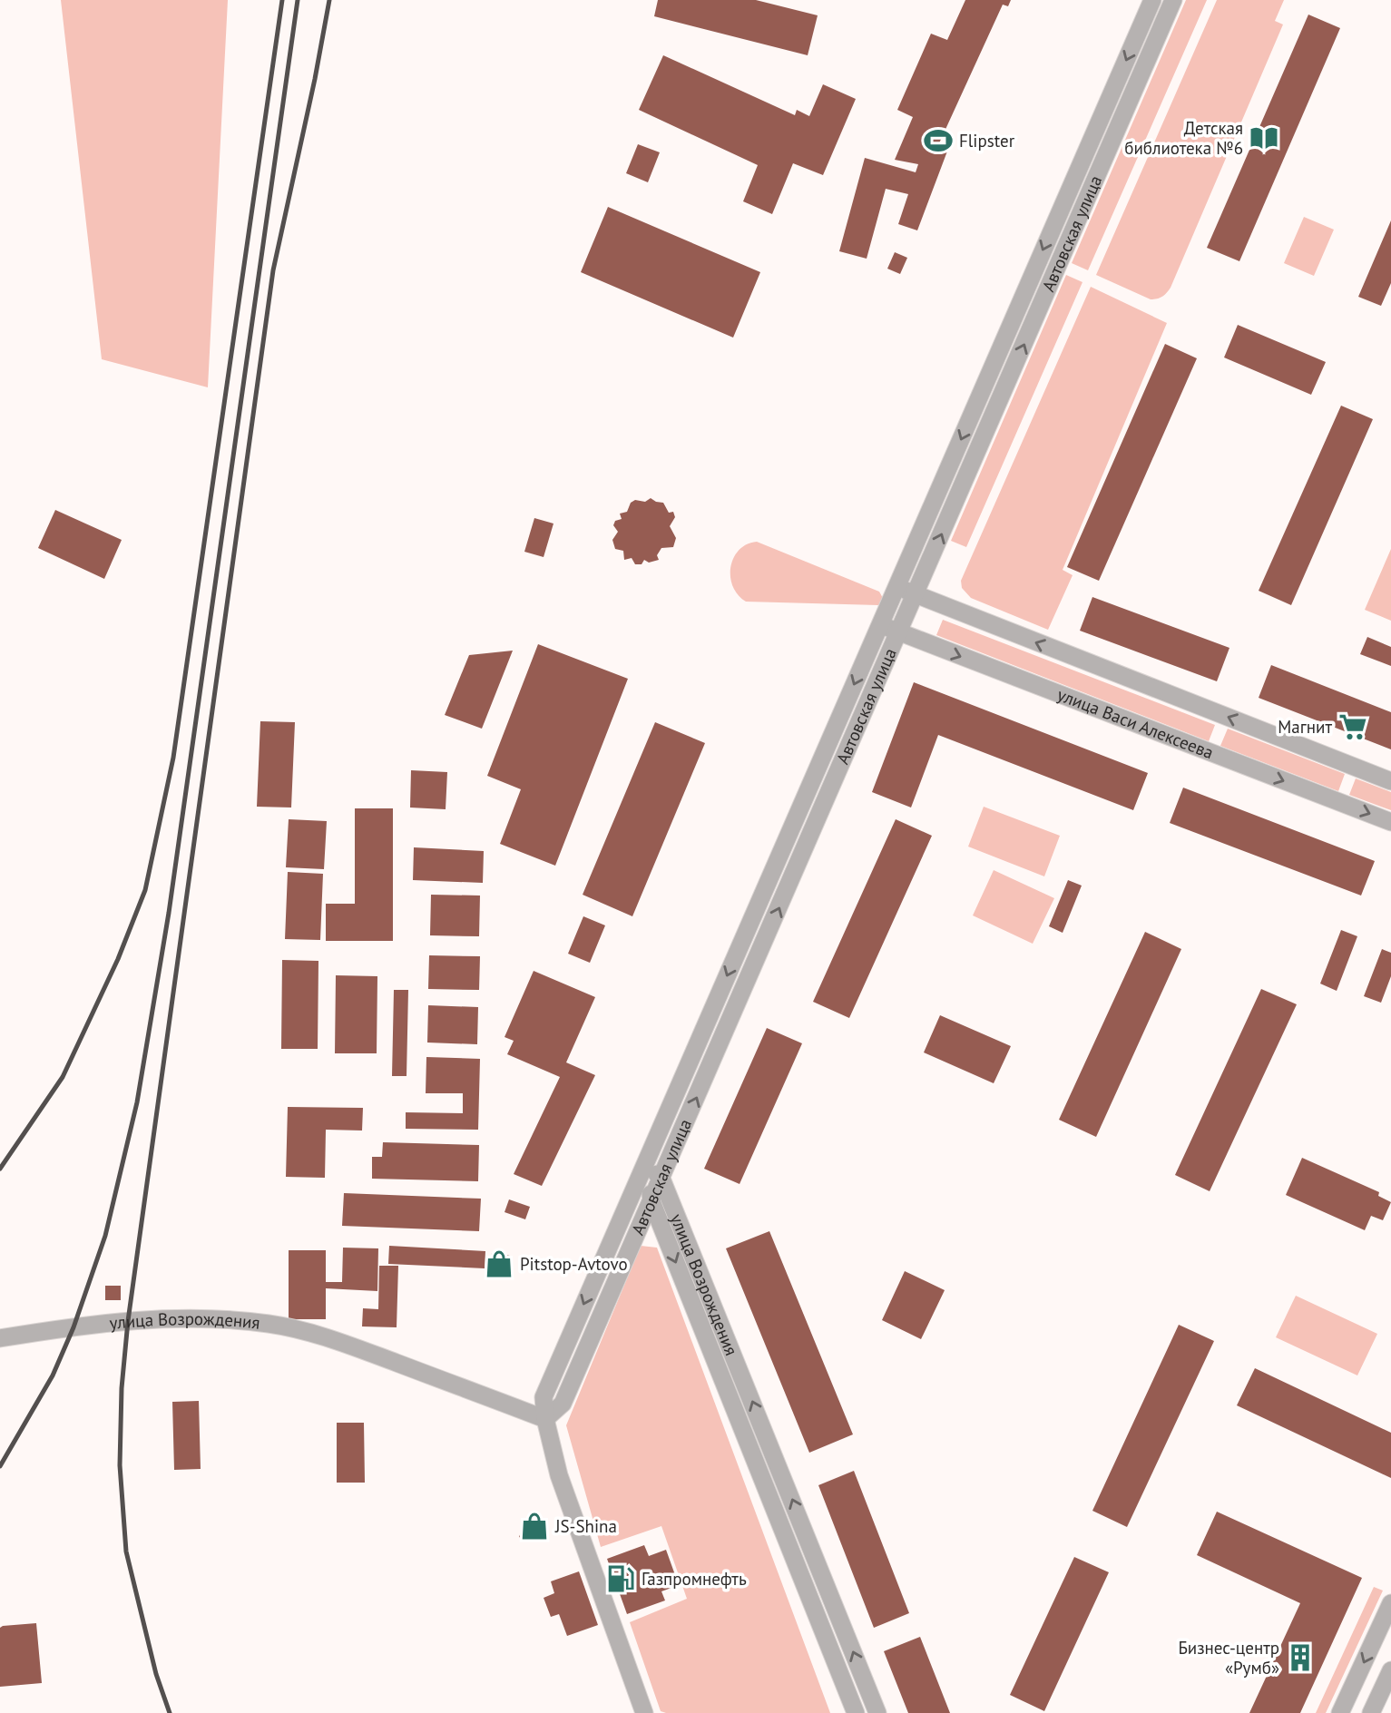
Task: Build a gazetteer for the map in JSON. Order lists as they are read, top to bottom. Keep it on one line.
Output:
{"streets":{"street":["Автовская улица","улица Васи Алексеева","улица Возрождения"]},"crossings":[["Автовская улица","улица Васи Алексеева"],["Автовская улица","улица Возрождения"]],"places":{"library":["Детская библиотека №6"],"sports":["Flipster"],"supermarket":["Магнит"],"shop":["Pitstop-Avtovo","JS-Shina"],"fuel station":["Газпромнефть"],"building":["Бизнес-центр «Румб»"]}}
